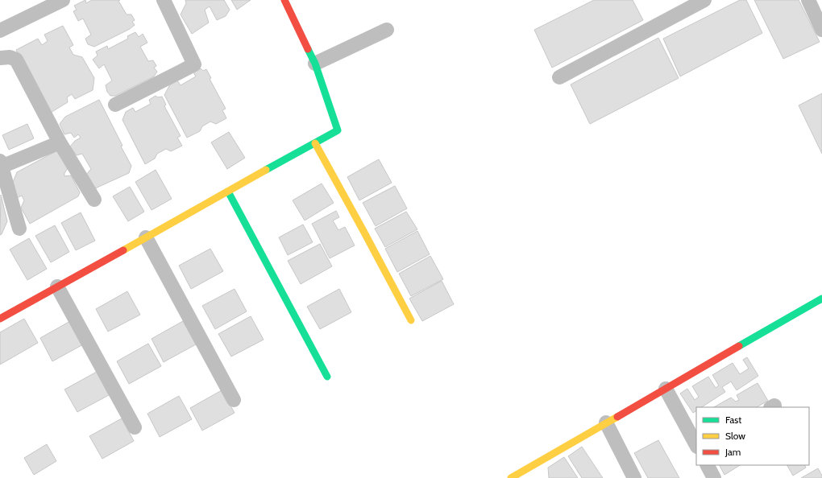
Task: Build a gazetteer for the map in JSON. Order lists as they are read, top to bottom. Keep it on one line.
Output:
{"legend":["Fast","Slow","Jam"]}
